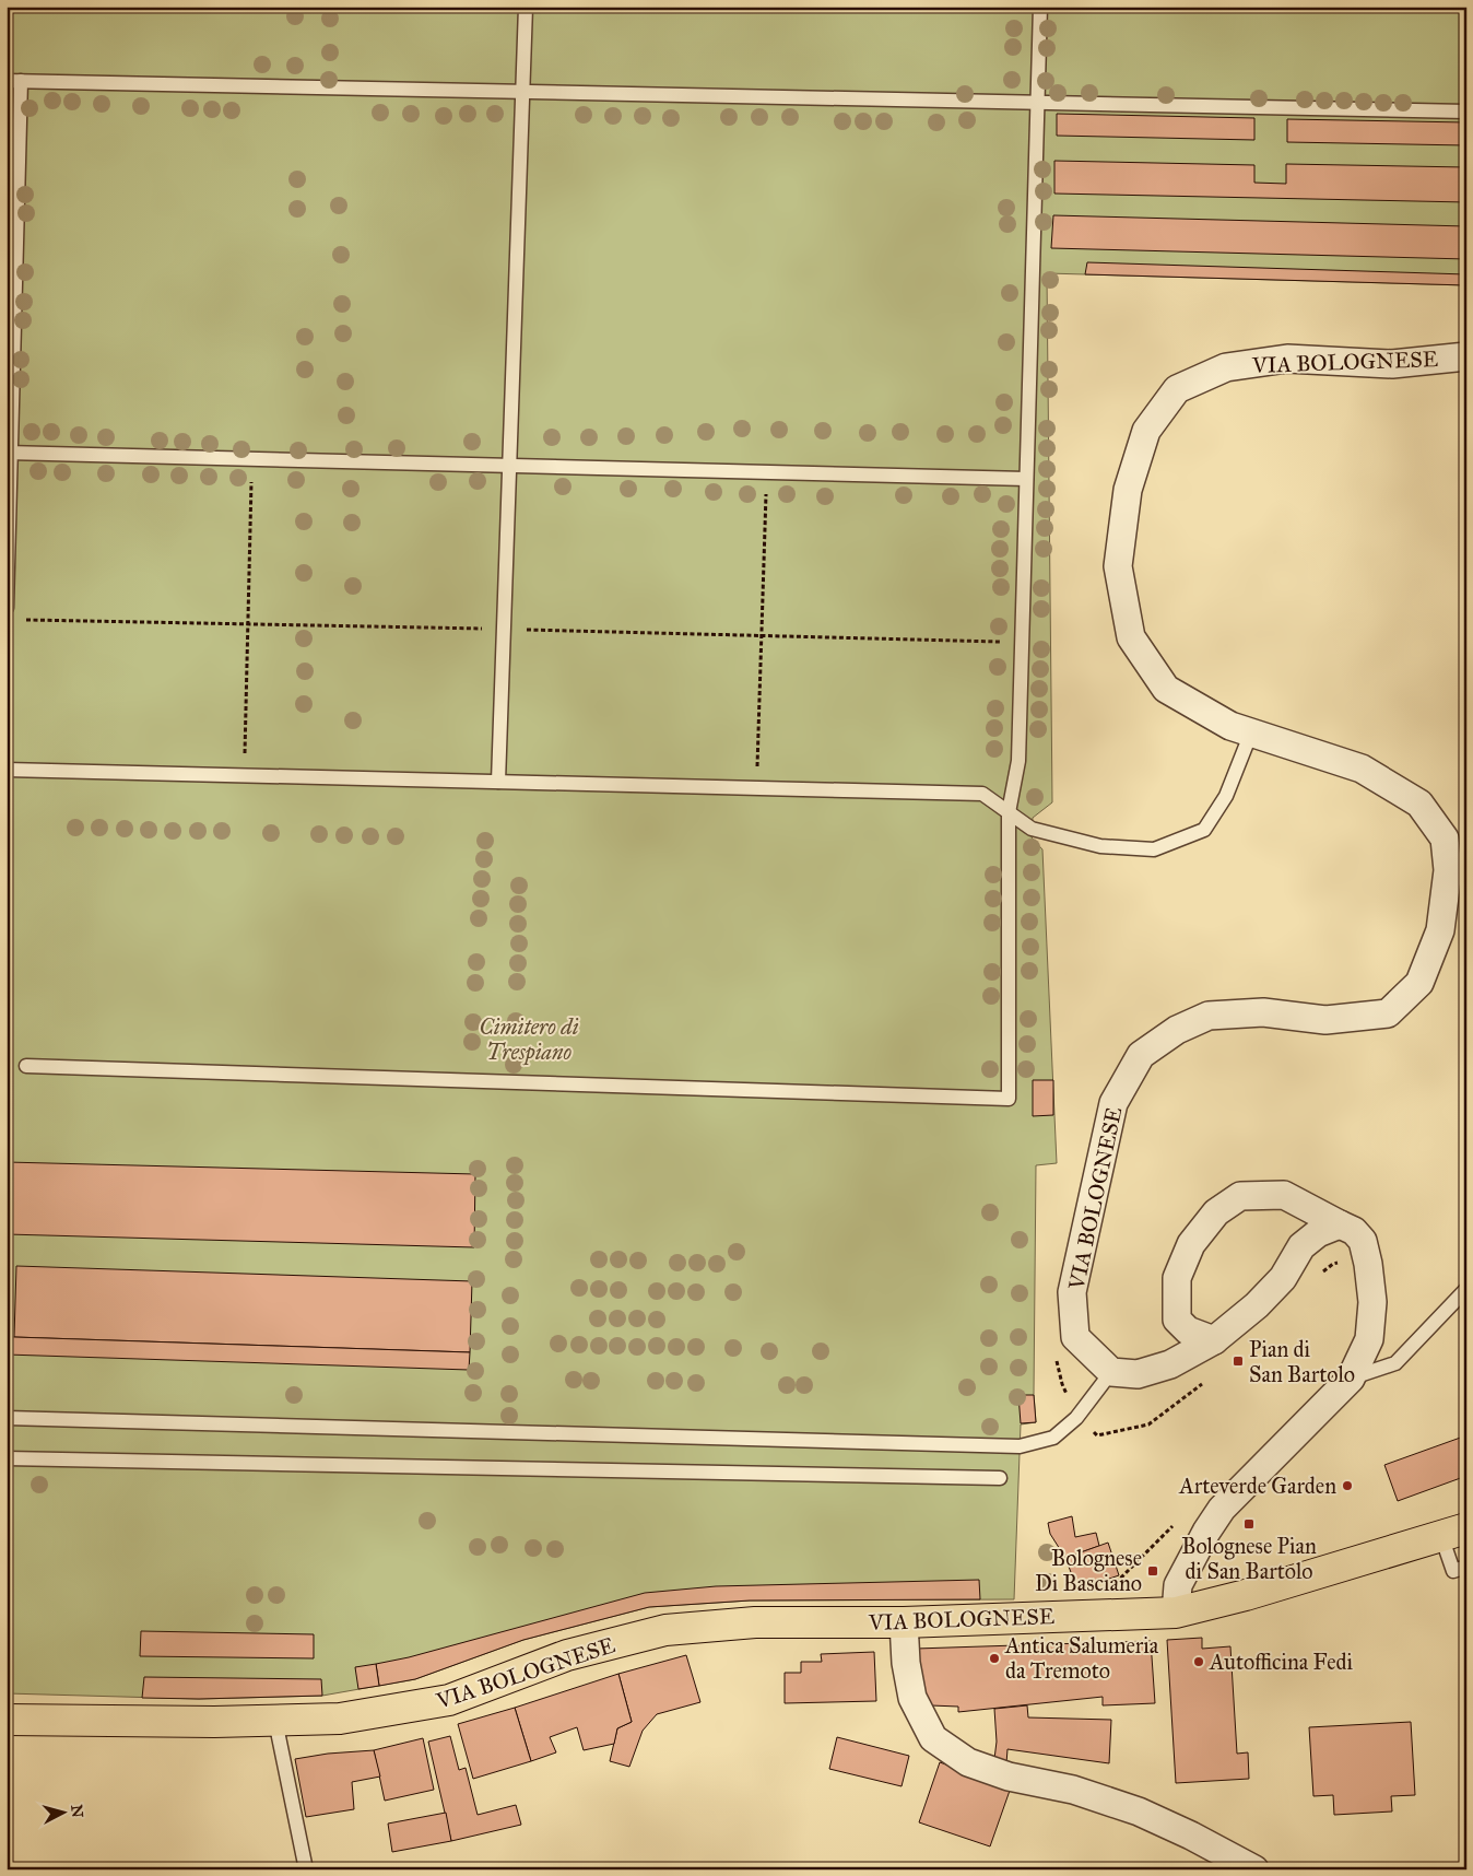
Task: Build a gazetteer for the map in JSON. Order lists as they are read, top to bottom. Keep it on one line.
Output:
{"streets":{"main road":["VIA BOLOGNESE"]},"parks":["Cimitero di Trespiano"],"places":{"transit":["Pian di San Bartolo","Bolognese Pian di San Bartolo","Bolognese Di Basciano"],"other":["Arteverde Garden","Antica Salumeria da Tremoto","Autofficina Fedi"]},"north":"right"}
